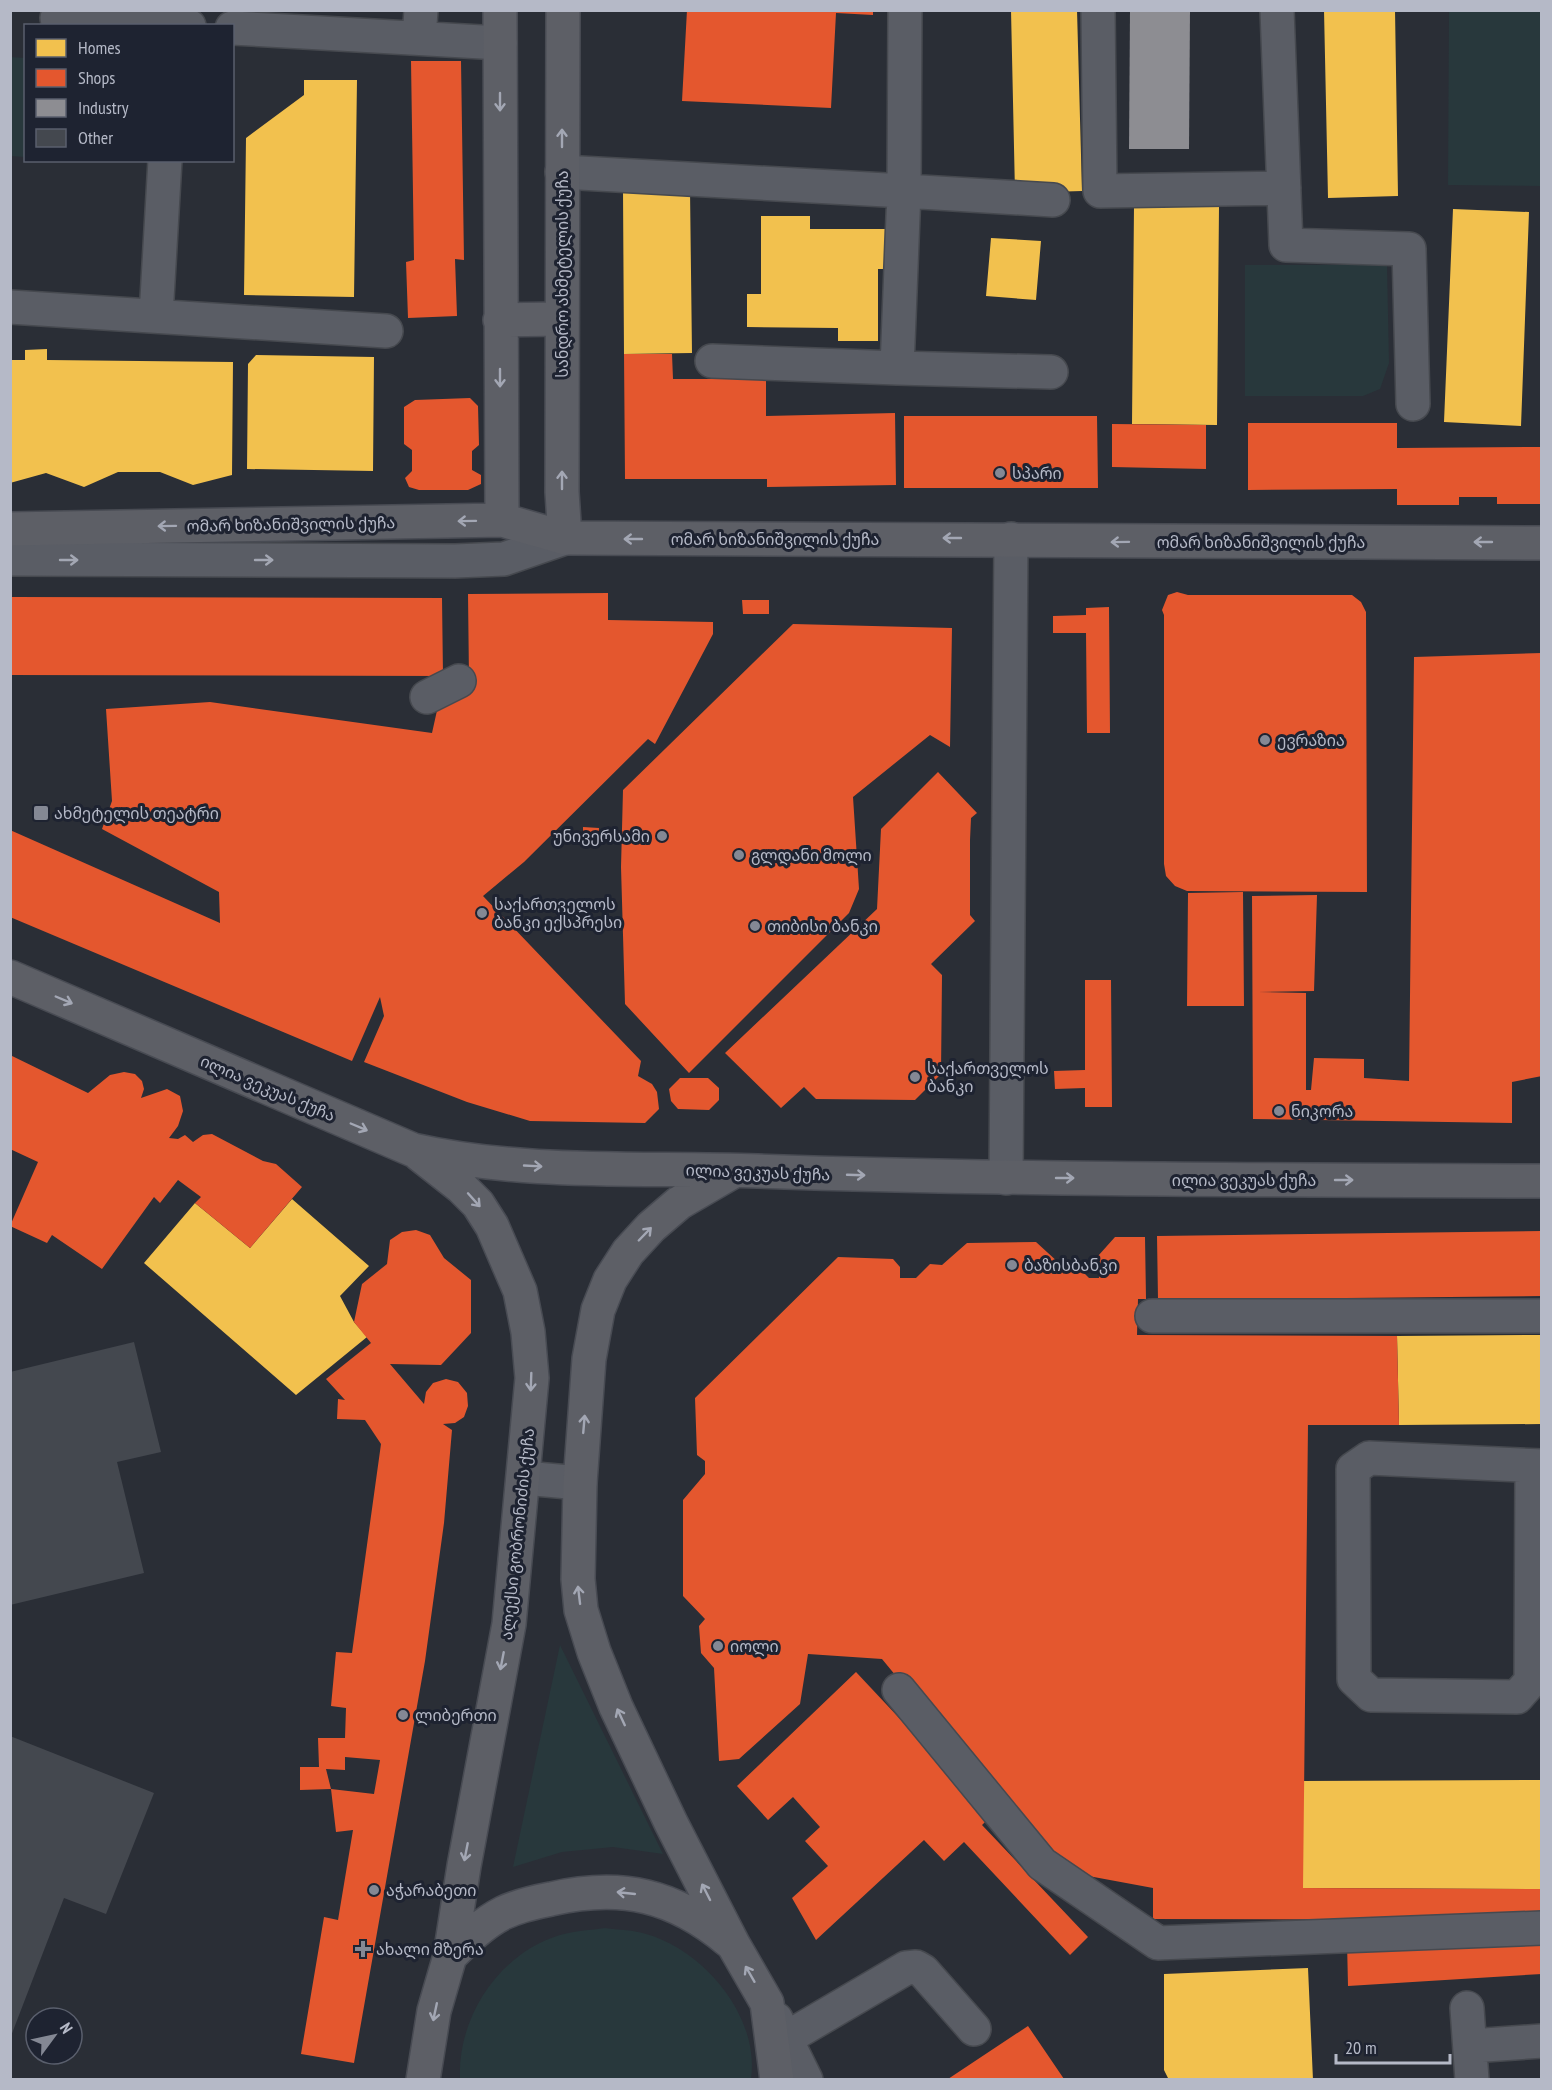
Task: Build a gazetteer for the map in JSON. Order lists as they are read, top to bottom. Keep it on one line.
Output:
{"streets":{"main road":["სანდრო ახმეტელის ქუჩა","ომარ ხიზანიშვილის ქუჩა","ილია ვეკუას ქუჩა","ალექსი გობრონიძის ქუჩა"]},"crossings":[["სანდრო ახმეტელის ქუჩა","ომარ ხიზანიშვილის ქუჩა"],["ილია ვეკუას ქუჩა","ალექსი გობრონიძის ქუჩა"]],"one_way":["ომარ ხიზანიშვილის ქუჩა","ილია ვეკუას ქუჩა"],"places":{"other":["სპარი","ევრაზია","უნივერსამი","გლდანი მოლი","საქართველოს ბანკი ექსპრესი","თიბისი ბანკი","საქართველოს ბანკი","ნიკორა","ბაზისბანკი","იოლი","ლიბერთი","აჭარაბეთი"],"transit":["ახმეტელის თეატრი"],"health":["ახალი მზერა"]},"legend":["Homes","Shops","Industry","Other"],"scale_bar":"20 m","north":"top right"}
